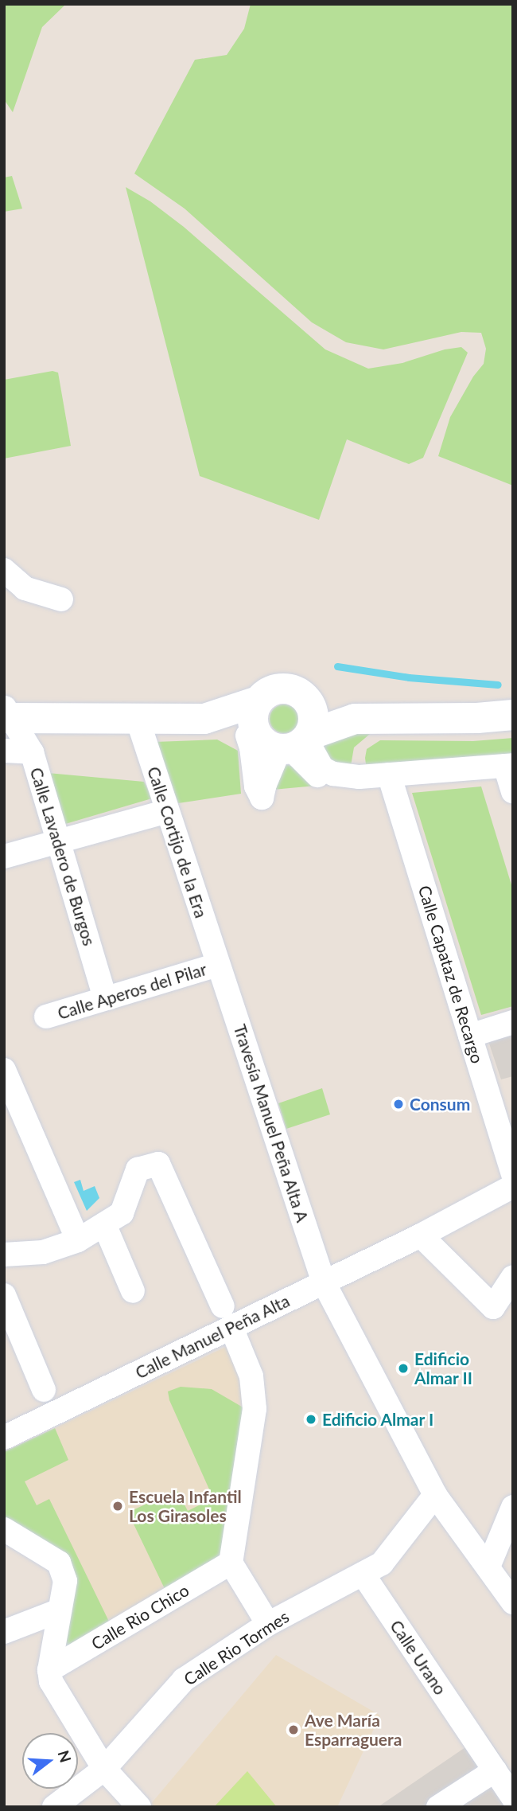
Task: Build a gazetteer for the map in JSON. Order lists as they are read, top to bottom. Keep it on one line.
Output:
{"streets":{"street":["Calle Cortijo de la Era","Calle Lavadero de Burgos","Calle Capataz de Recargo","Calle Aperos del Pilar","Travesía Manuel Peña Alta A","Calle Manuel Peña Alta","Calle Rio Chico","Calle Rio Tormes","Calle Urano"]},"crossings":[["Calle Cortijo de la Era","Calle Aperos del Pilar"],["Calle Cortijo de la Era","Travesía Manuel Peña Alta A"],["Calle Lavadero de Burgos","Calle Aperos del Pilar"],["Calle Aperos del Pilar","Travesía Manuel Peña Alta A"],["Travesía Manuel Peña Alta A","Calle Manuel Peña Alta"],["Travesía Manuel Peña Alta A","Calle Rio Tormes"],["Calle Rio Tormes","Calle Urano"]],"places":["Consum","Edificio Almar II","Edificio Almar I","Escuela Infantil Los Girasoles","Ave María Esparraguera"],"north":"right"}
